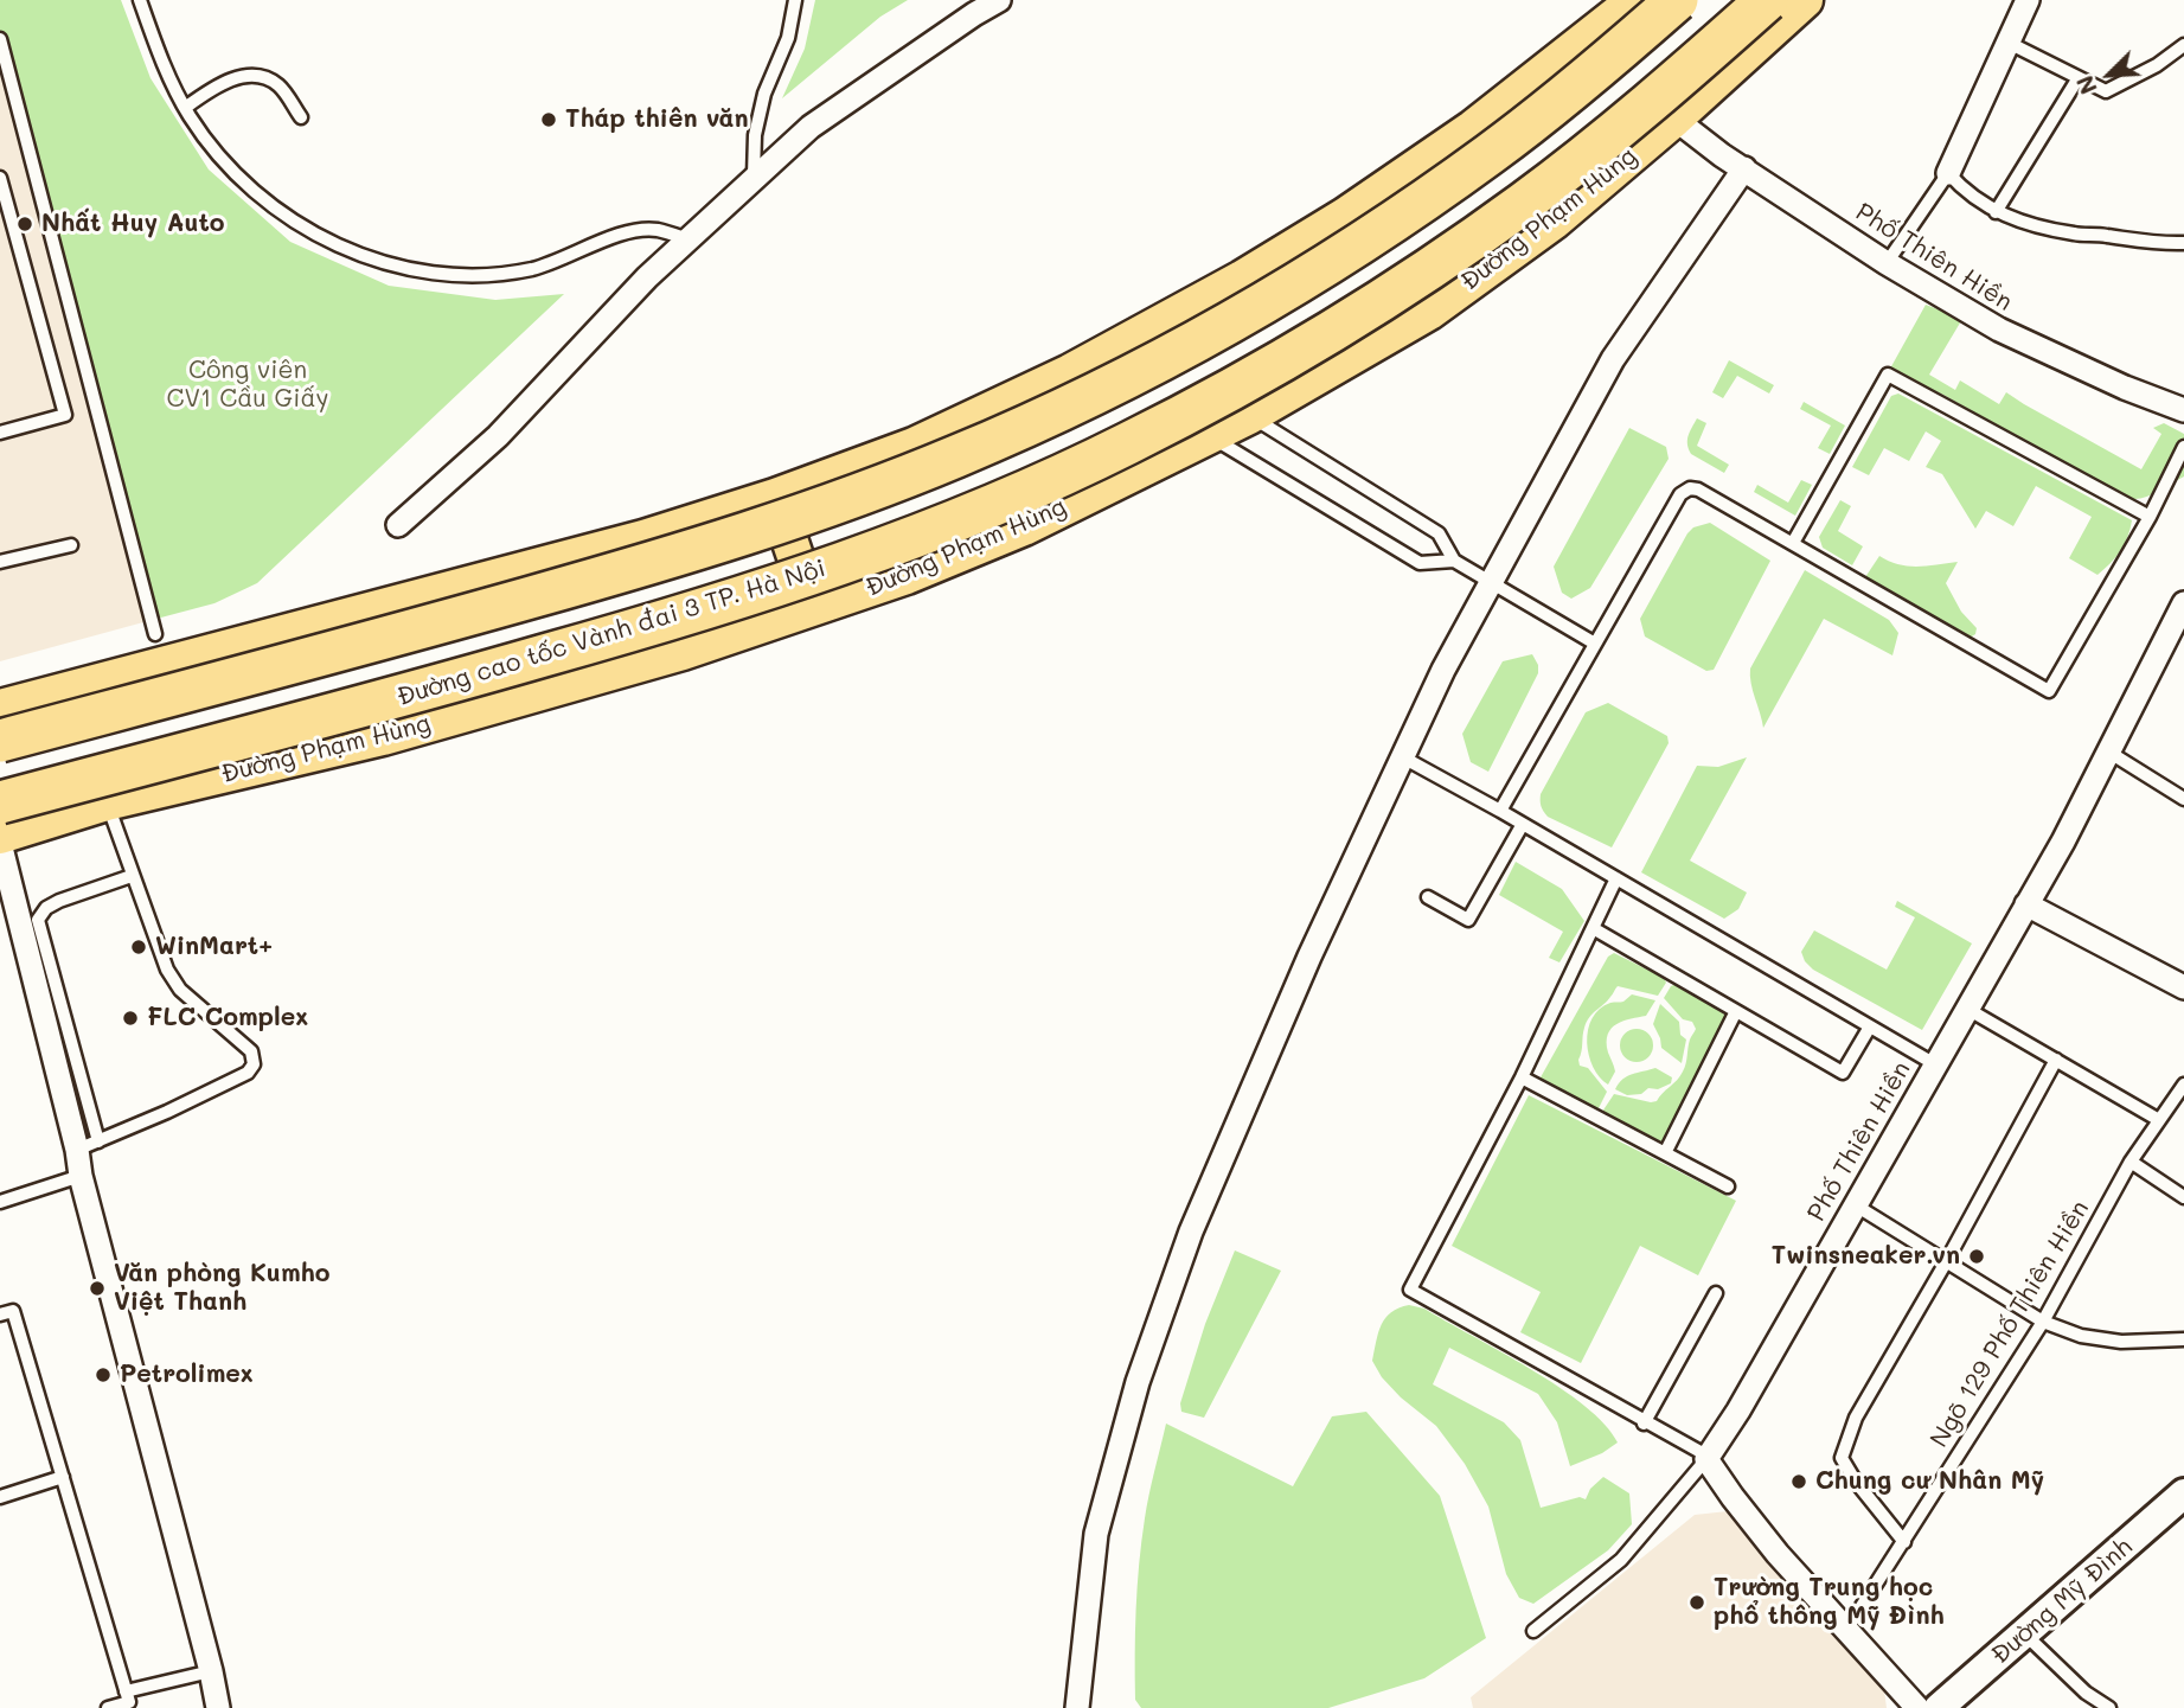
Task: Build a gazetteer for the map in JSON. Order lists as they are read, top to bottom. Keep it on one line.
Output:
{"streets":{"highway":["Đường cao tốc Vành đai 3 TP. Hà Nội"],"main road":["Đường Phạm Hùng"],"street":["Phố Thiên Hiền","Đường Mỹ Đình"],"lane":["Ngõ 129 Phố Thiên Hiền"]},"crossings":[["Đường Phạm Hùng","Phố Thiên Hiền"]],"parks":["Công viên CV1 Cầu Giấy"],"places":["Tháp thiên văn","Nhất Huy Auto","WinMart+","FLC Complex","Twinsneaker.vn","Văn phòng Kumho Việt Thanh","Petrolimex","Chung cư Nhân Mỹ","Trường Trung học phổ thông Mỹ Đình"],"north":"bottom left"}
